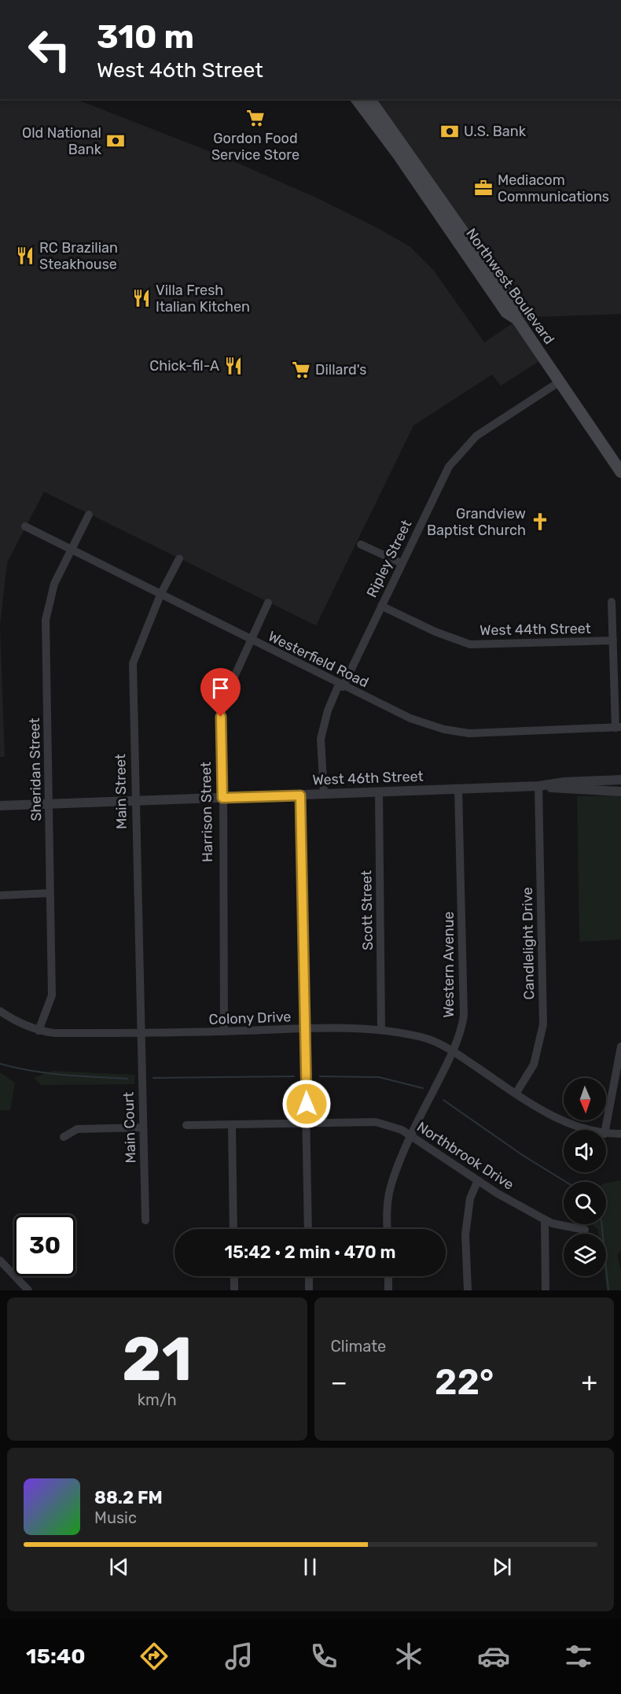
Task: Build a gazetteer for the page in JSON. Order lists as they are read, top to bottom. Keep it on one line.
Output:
{"streets":{"main road":["Northwest Boulevard"],"street":["Ripley Street","West 44th Street","Westerfield Road","Sheridan Street","West 46th Street","Main Street","Harrison Street","Scott Street","Candlelight Drive","Western Avenue","Colony Drive","Main Court","Northbrook Drive"]},"crossings":[["Northwest Boulevard","Ripley Street"],["Ripley Street","West 44th Street"],["Ripley Street","Westerfield Road"],["Ripley Street","West 46th Street"],["Westerfield Road","Sheridan Street"],["Westerfield Road","Main Street"],["Westerfield Road","Harrison Street"],["Sheridan Street","West 46th Street"],["Sheridan Street","Colony Drive"],["West 46th Street","Main Street"],["West 46th Street","Harrison Street"],["West 46th Street","Scott Street"],["West 46th Street","Candlelight Drive"],["West 46th Street","Western Avenue"],["Main Street","Colony Drive"],["Main Street","Main Court"],["Harrison Street","Colony Drive"],["Scott Street","Colony Drive"],["Candlelight Drive","Colony Drive"],["Western Avenue","Colony Drive"],["Western Avenue","Northbrook Drive"],["Colony Drive","Main Court"]],"places":{"supermarket":["Gordon Food Service Store","Dillard's"],"bank":["U.S. Bank","Old National Bank"],"office":["Mediacom Communications"],"restaurant":["RC Brazilian Steakhouse","Villa Fresh Italian Kitchen","Chick-fil-A"],"church":["Grandview Baptist Church"]},"north":"bottom","page":{"turn":["310 m","West 46th Street"],"limit":"30","trip":"15:42 · 2 min · 470 m","tile":[["21","km/h"],"Climate"],"heat":["−","22°","+"],"song":["88.2 FM","Music"],"tabs":"15:40"}}
